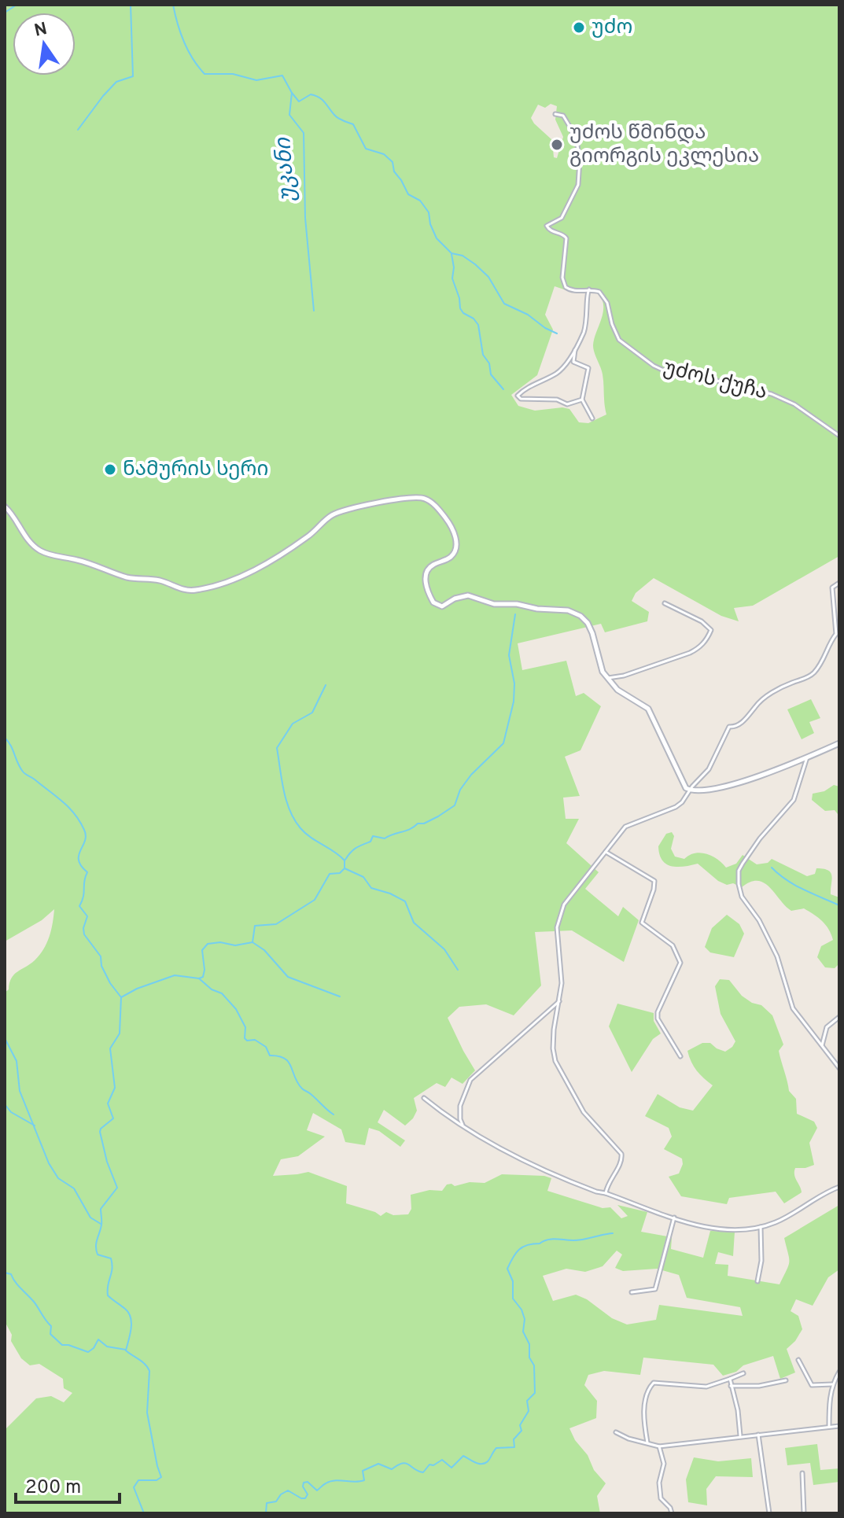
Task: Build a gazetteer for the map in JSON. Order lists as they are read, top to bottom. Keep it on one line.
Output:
{"streets":{"street":["უძოს ქუჩა"]},"water":["უკანი"],"places":["უძო","უძოს წმინდა გიორგის ეკლესია","ნამურის სერი"],"scale_bar":"200 m","north":"top"}
